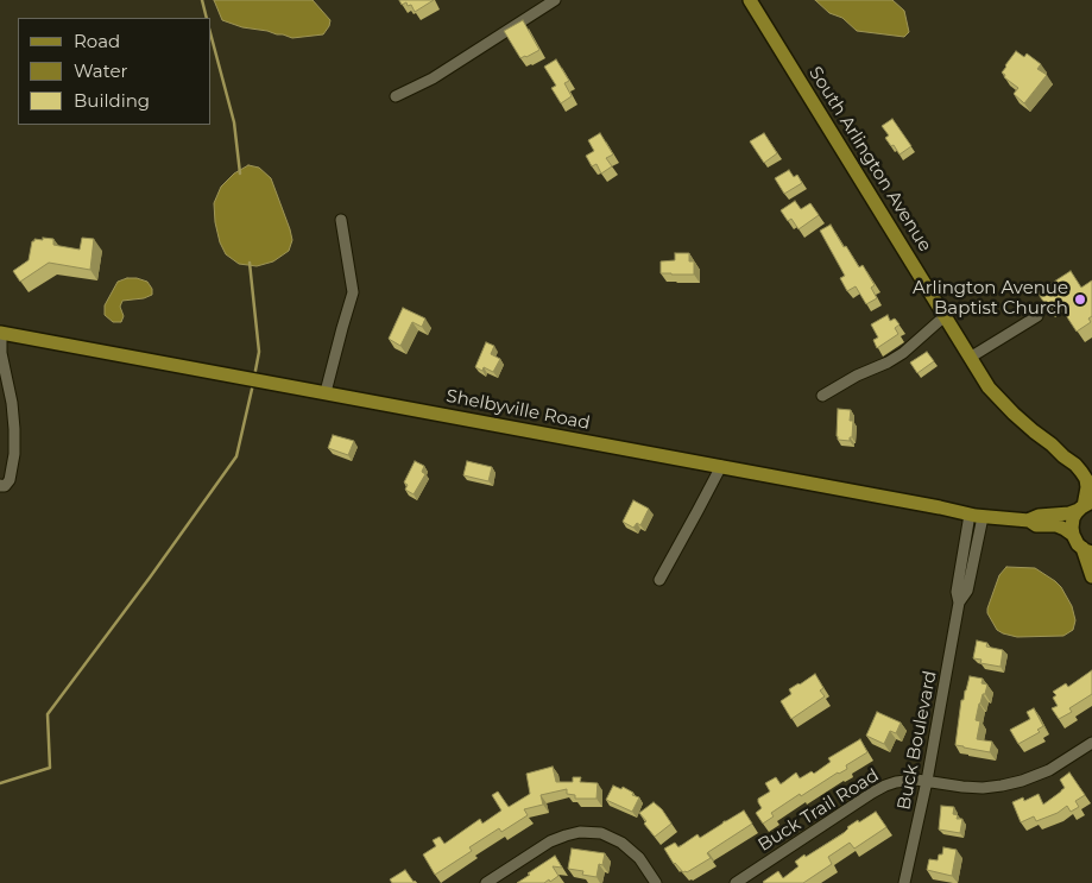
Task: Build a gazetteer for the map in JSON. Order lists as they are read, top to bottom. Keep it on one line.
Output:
{"streets":{"main road":["South Arlington Avenue","Shelbyville Road"],"street":["Buck Boulevard","Buck Trail Road"]},"crossings":[["Shelbyville Road","Buck Boulevard"],["Buck Boulevard","Buck Trail Road"]],"places":["Arlington Avenue Baptist Church"],"legend":["Road","Water","Building"]}
